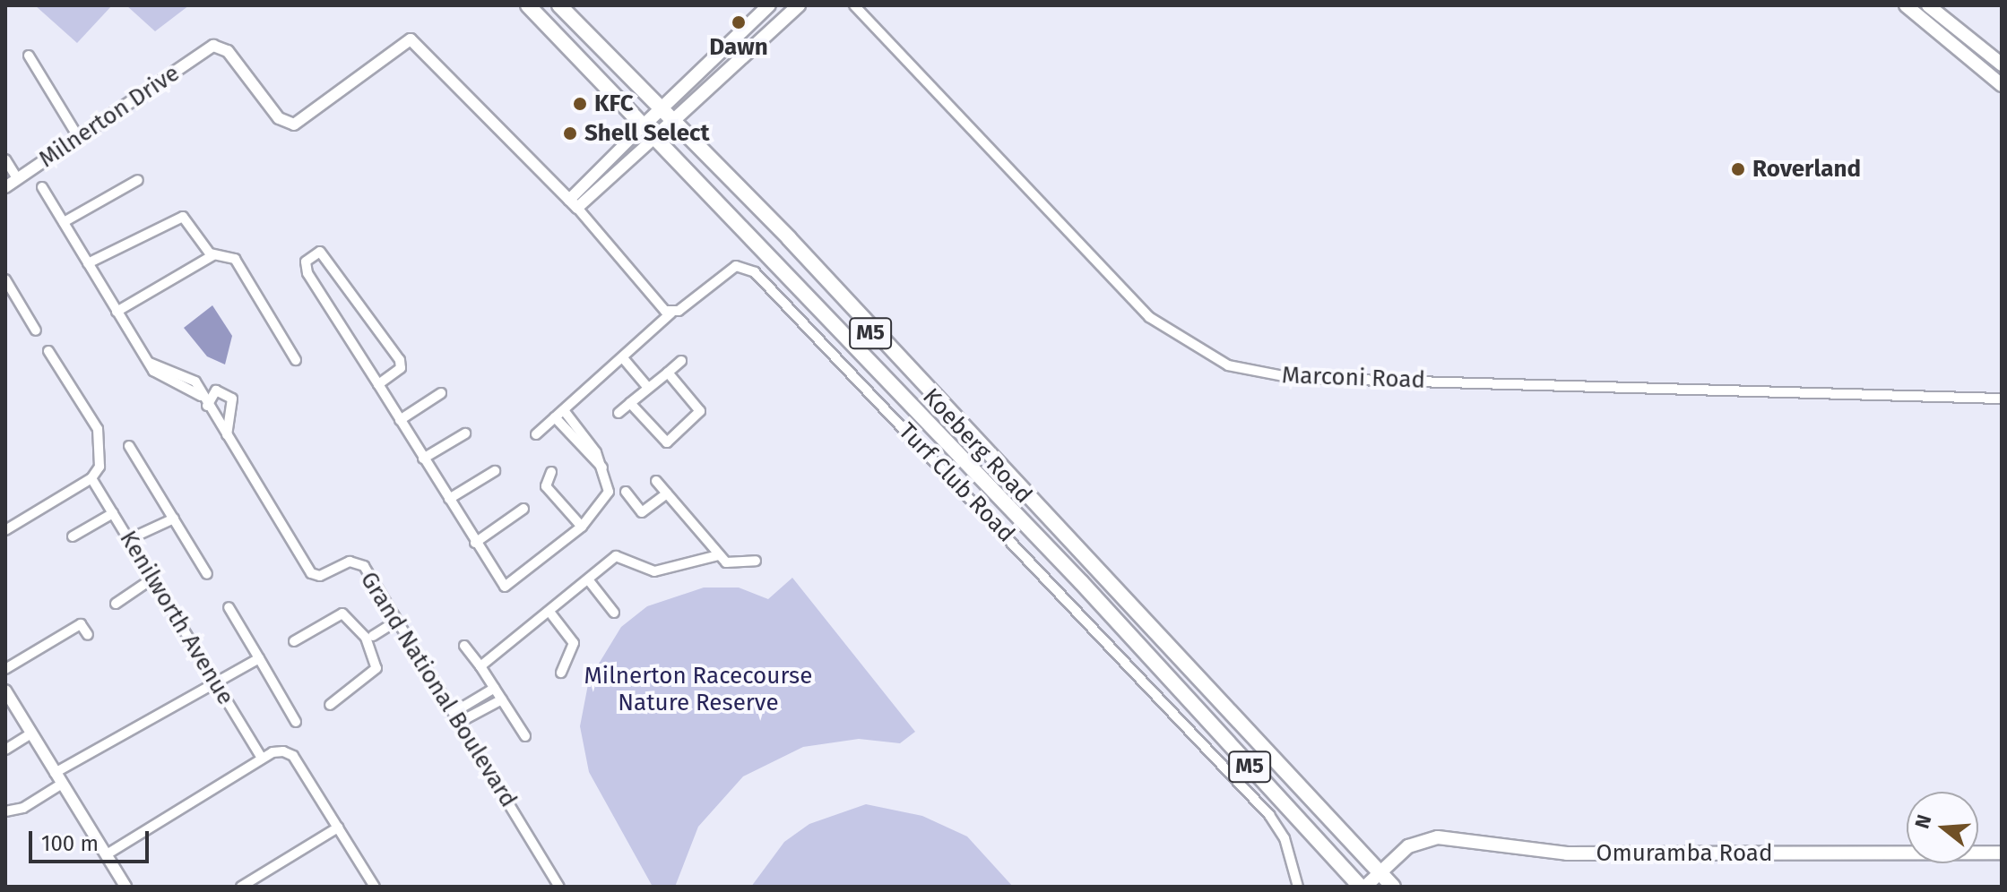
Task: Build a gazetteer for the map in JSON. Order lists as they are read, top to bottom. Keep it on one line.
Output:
{"streets":{"main road":["M5","Koeberg Road","Omuramba Road"],"street":["Milnerton Drive","Marconi Road","Turf Club Road","Kenilworth Avenue","Grand National Boulevard"]},"crossings":[["Koeberg Road","Omuramba Road"]],"parks":["Milnerton Racecourse Nature Reserve"],"places":["Dawn","KFC","Shell Select","Roverland"],"scale_bar":"100 m","north":"left"}
